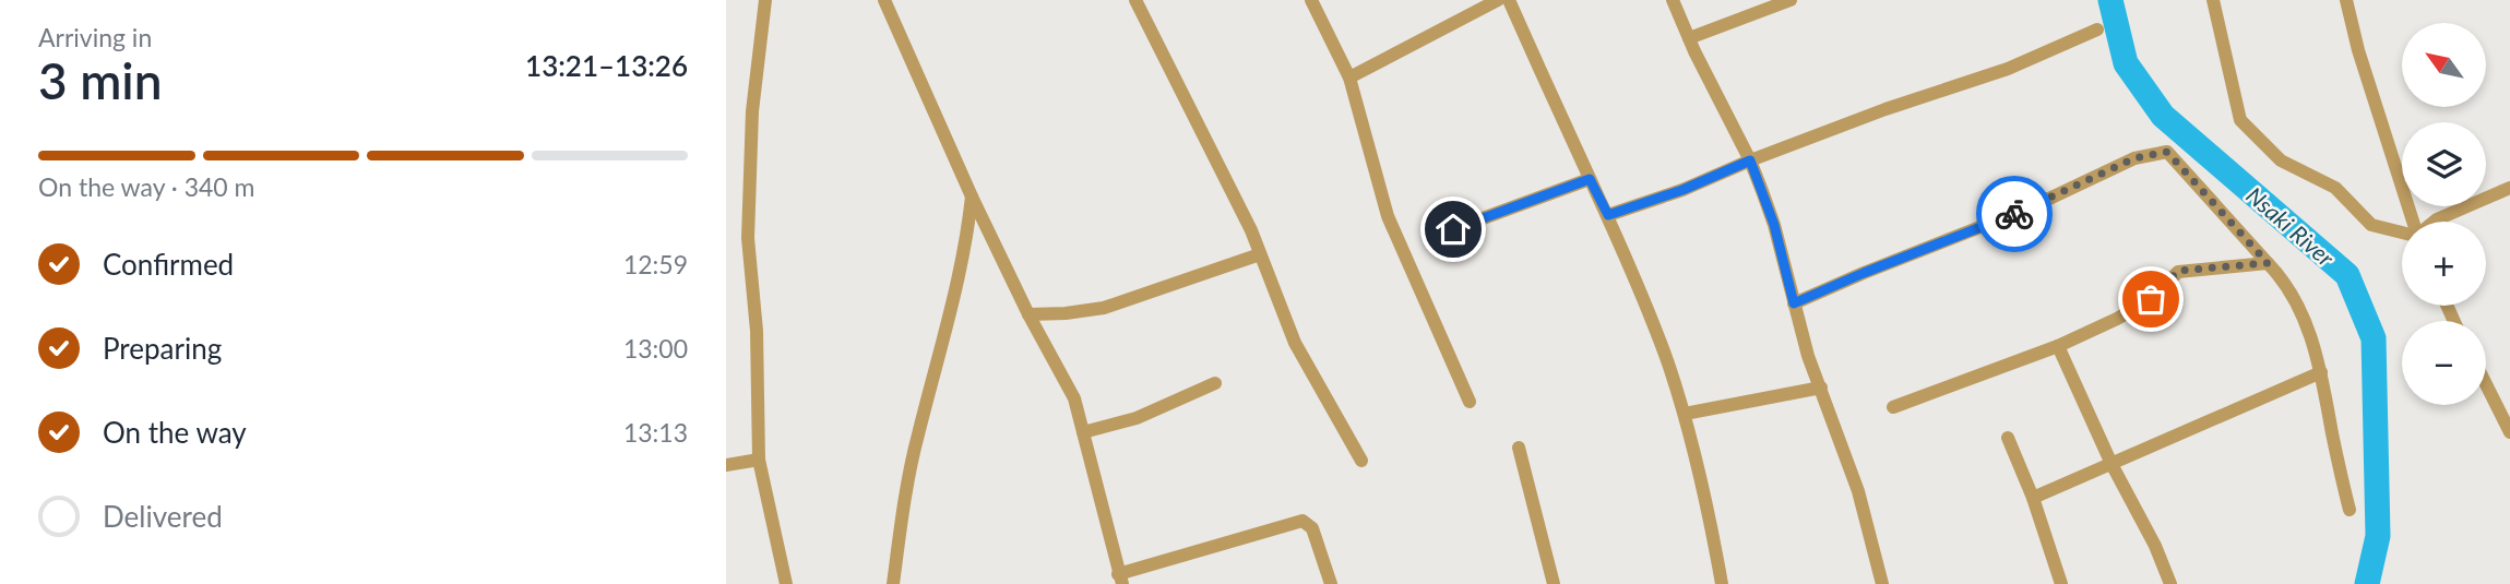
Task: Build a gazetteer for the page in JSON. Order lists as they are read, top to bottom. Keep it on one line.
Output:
{"water":["Nsaki River"],"north":"top left","page":{"heading":["3 min","Arriving in","13:21–13:26"],"map_buttons":["+","−"],"bar":"On the way · 340 m","list":[["Confirmed","12:59"],["Preparing","13:00"],["On the way","13:13"],"Delivered"]}}
